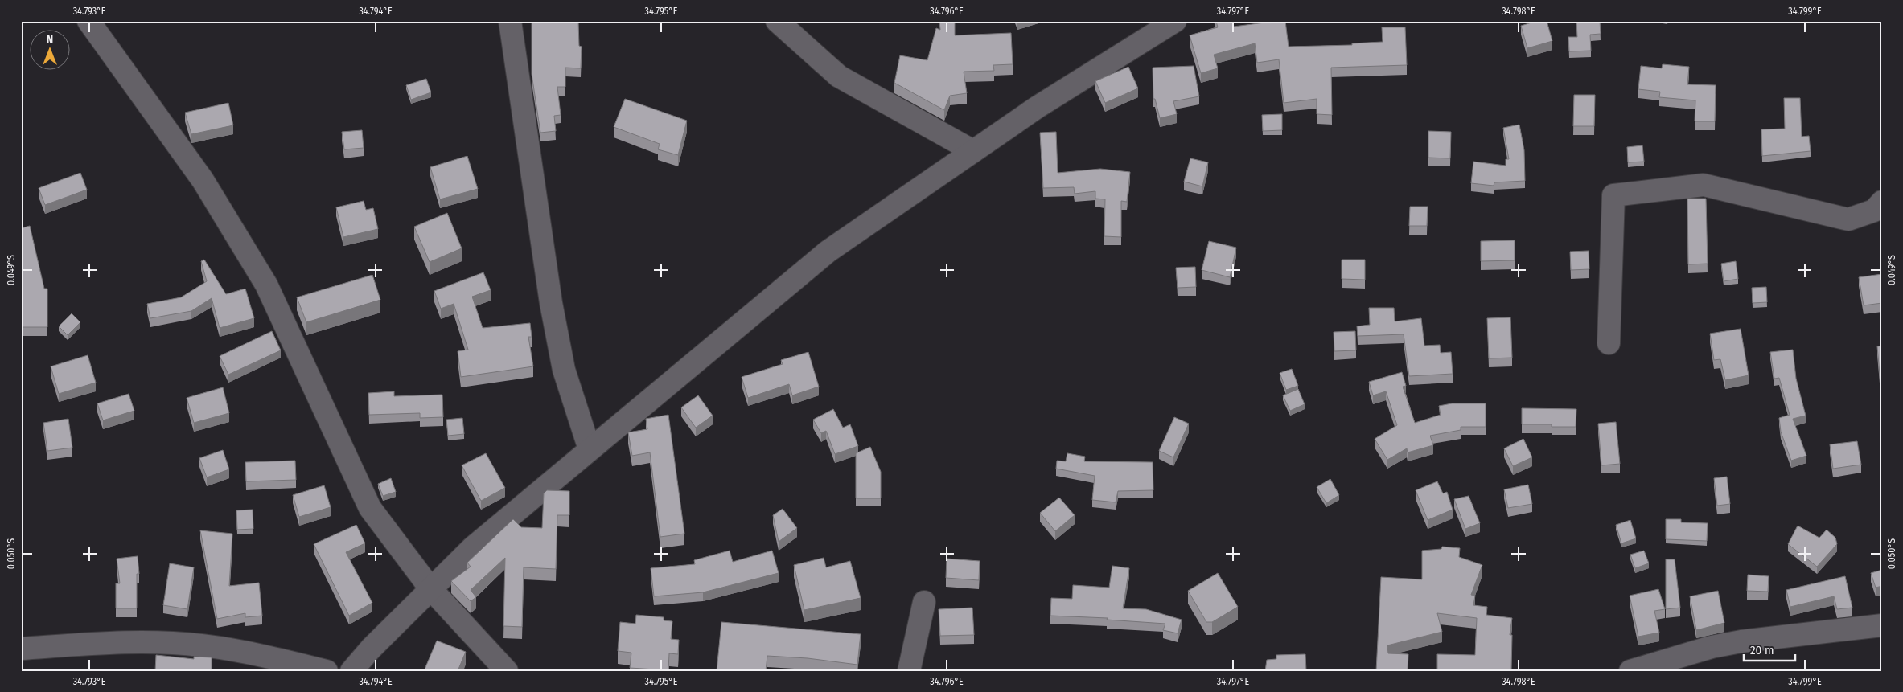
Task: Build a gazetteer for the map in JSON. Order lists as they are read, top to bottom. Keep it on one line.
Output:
{"scale_bar":"20 m","north":"top","coordinates":["34.793°E","34.794°E","34.795°E","34.796°E","34.797°E","34.798°E","34.799°E","0.049°S","0.050°S"]}
